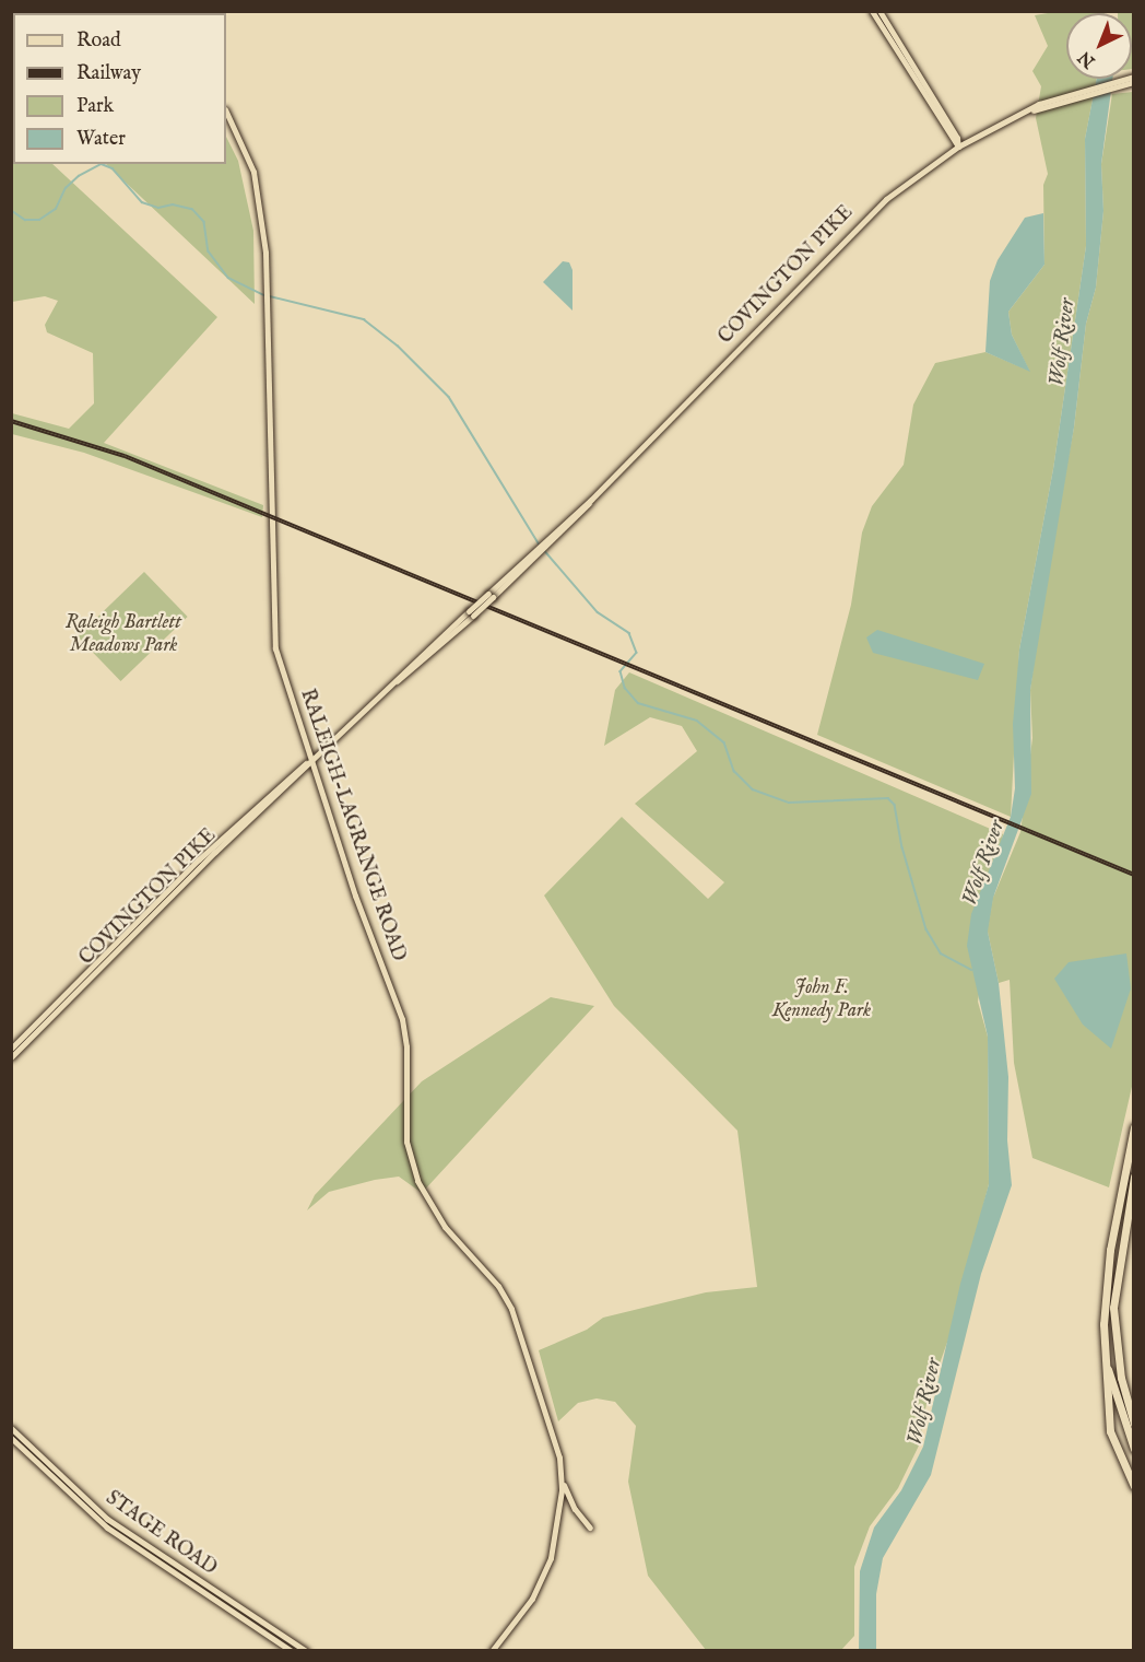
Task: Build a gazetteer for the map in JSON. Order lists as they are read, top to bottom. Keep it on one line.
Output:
{"streets":{"main road":["COVINGTON PIKE","RALEIGH-LAGRANGE ROAD","STAGE ROAD"]},"crossings":[["COVINGTON PIKE","RALEIGH-LAGRANGE ROAD"]],"water":["Wolf River"],"parks":["Raleigh Bartlett Meadows Park","John F. Kennedy Park"],"legend":["Road","Railway","Park","Water"],"north":"bottom left"}
